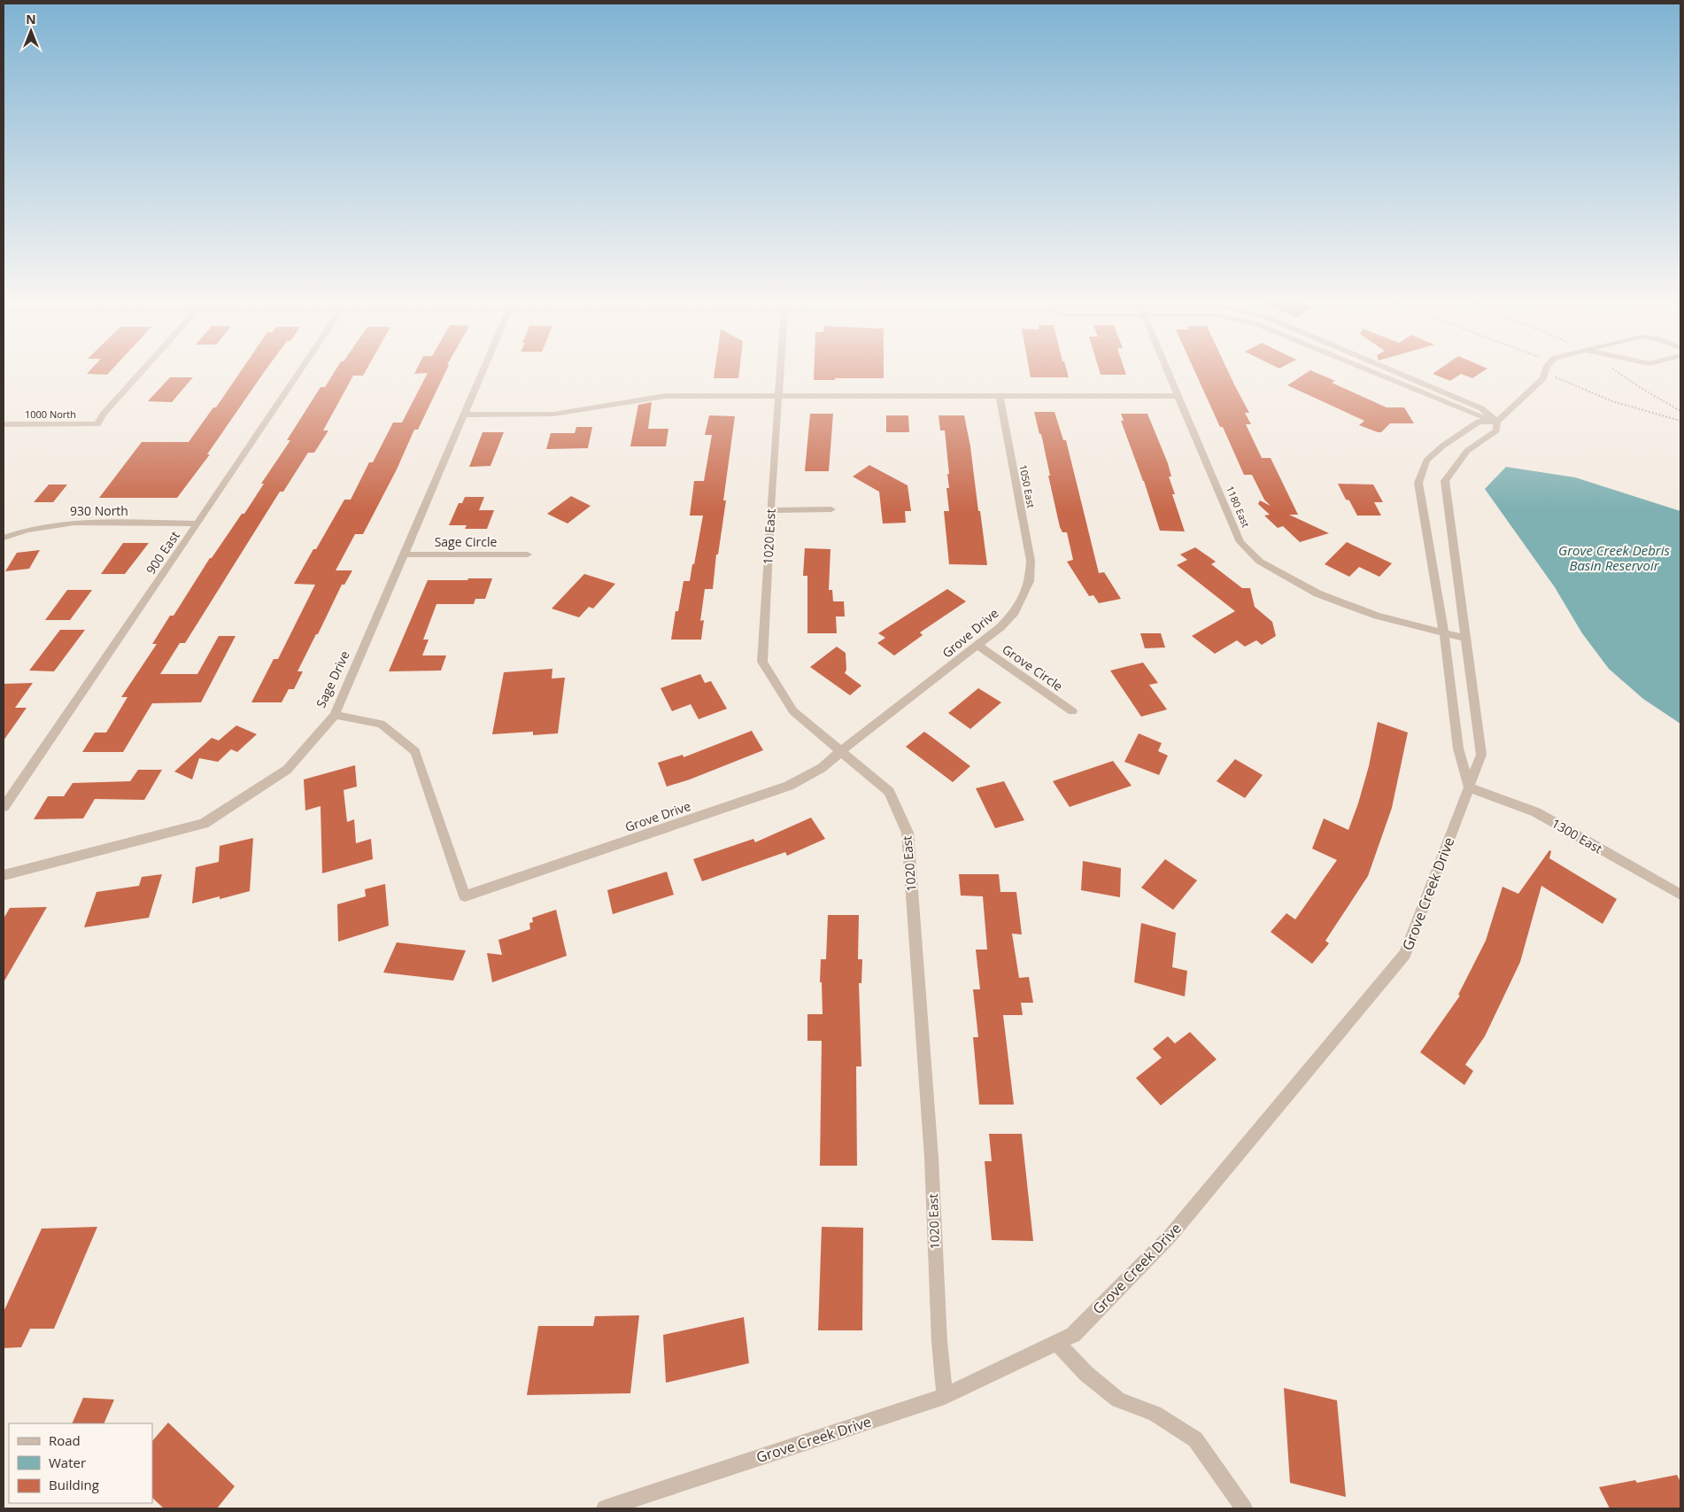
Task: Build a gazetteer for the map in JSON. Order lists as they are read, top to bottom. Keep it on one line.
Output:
{"streets":{"street":["1000 North","1050 East","1180 East","930 North","1020 East","Sage Circle","900 East","Grove Drive","Grove Circle","Sage Drive","1300 East","Grove Creek Drive"]},"crossings":[["1050 East","Grove Drive"],["1180 East","Grove Creek Drive"],["930 North","900 East"],["1020 East","Grove Drive"],["1020 East","Grove Creek Drive"],["Sage Circle","Sage Drive"],["Grove Drive","Grove Circle"],["Grove Drive","Sage Drive"],["1300 East","Grove Creek Drive"]],"water":["Grove Creek Debris Basin Reservoir"],"legend":["Road","Water","Building"],"north":"top"}
